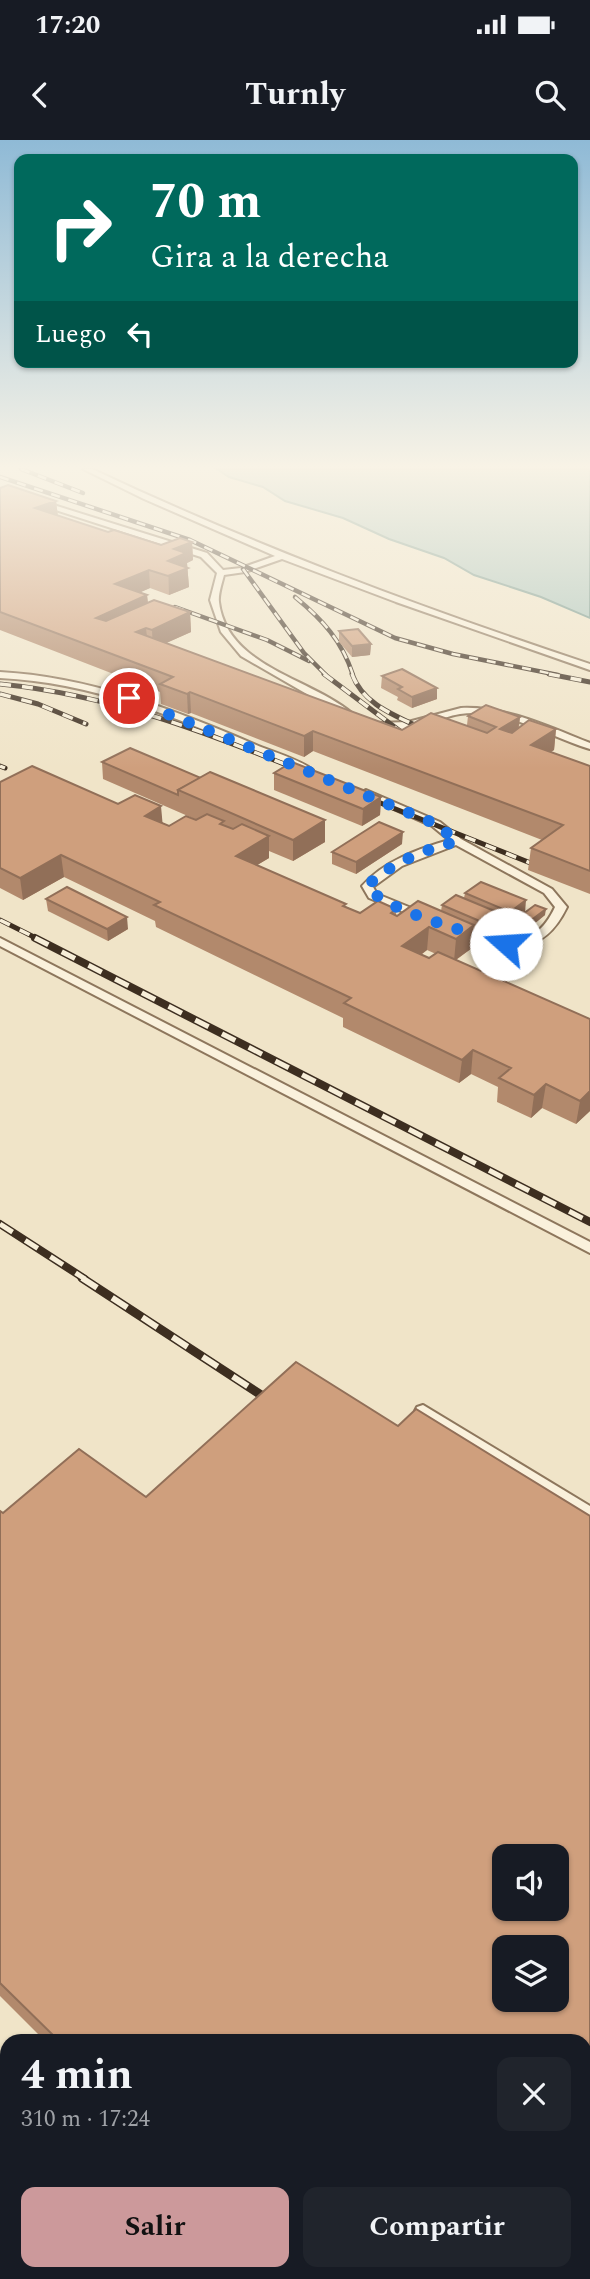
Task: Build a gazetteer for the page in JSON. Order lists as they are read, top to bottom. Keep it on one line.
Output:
{"page":{"status":"17:20","header":"Turnly","turn":["70 m","Gira a la derecha"],"then":"Luego","heading":["4 min","310 m · 17:24"],"buttons":["Salir","Compartir"]}}
